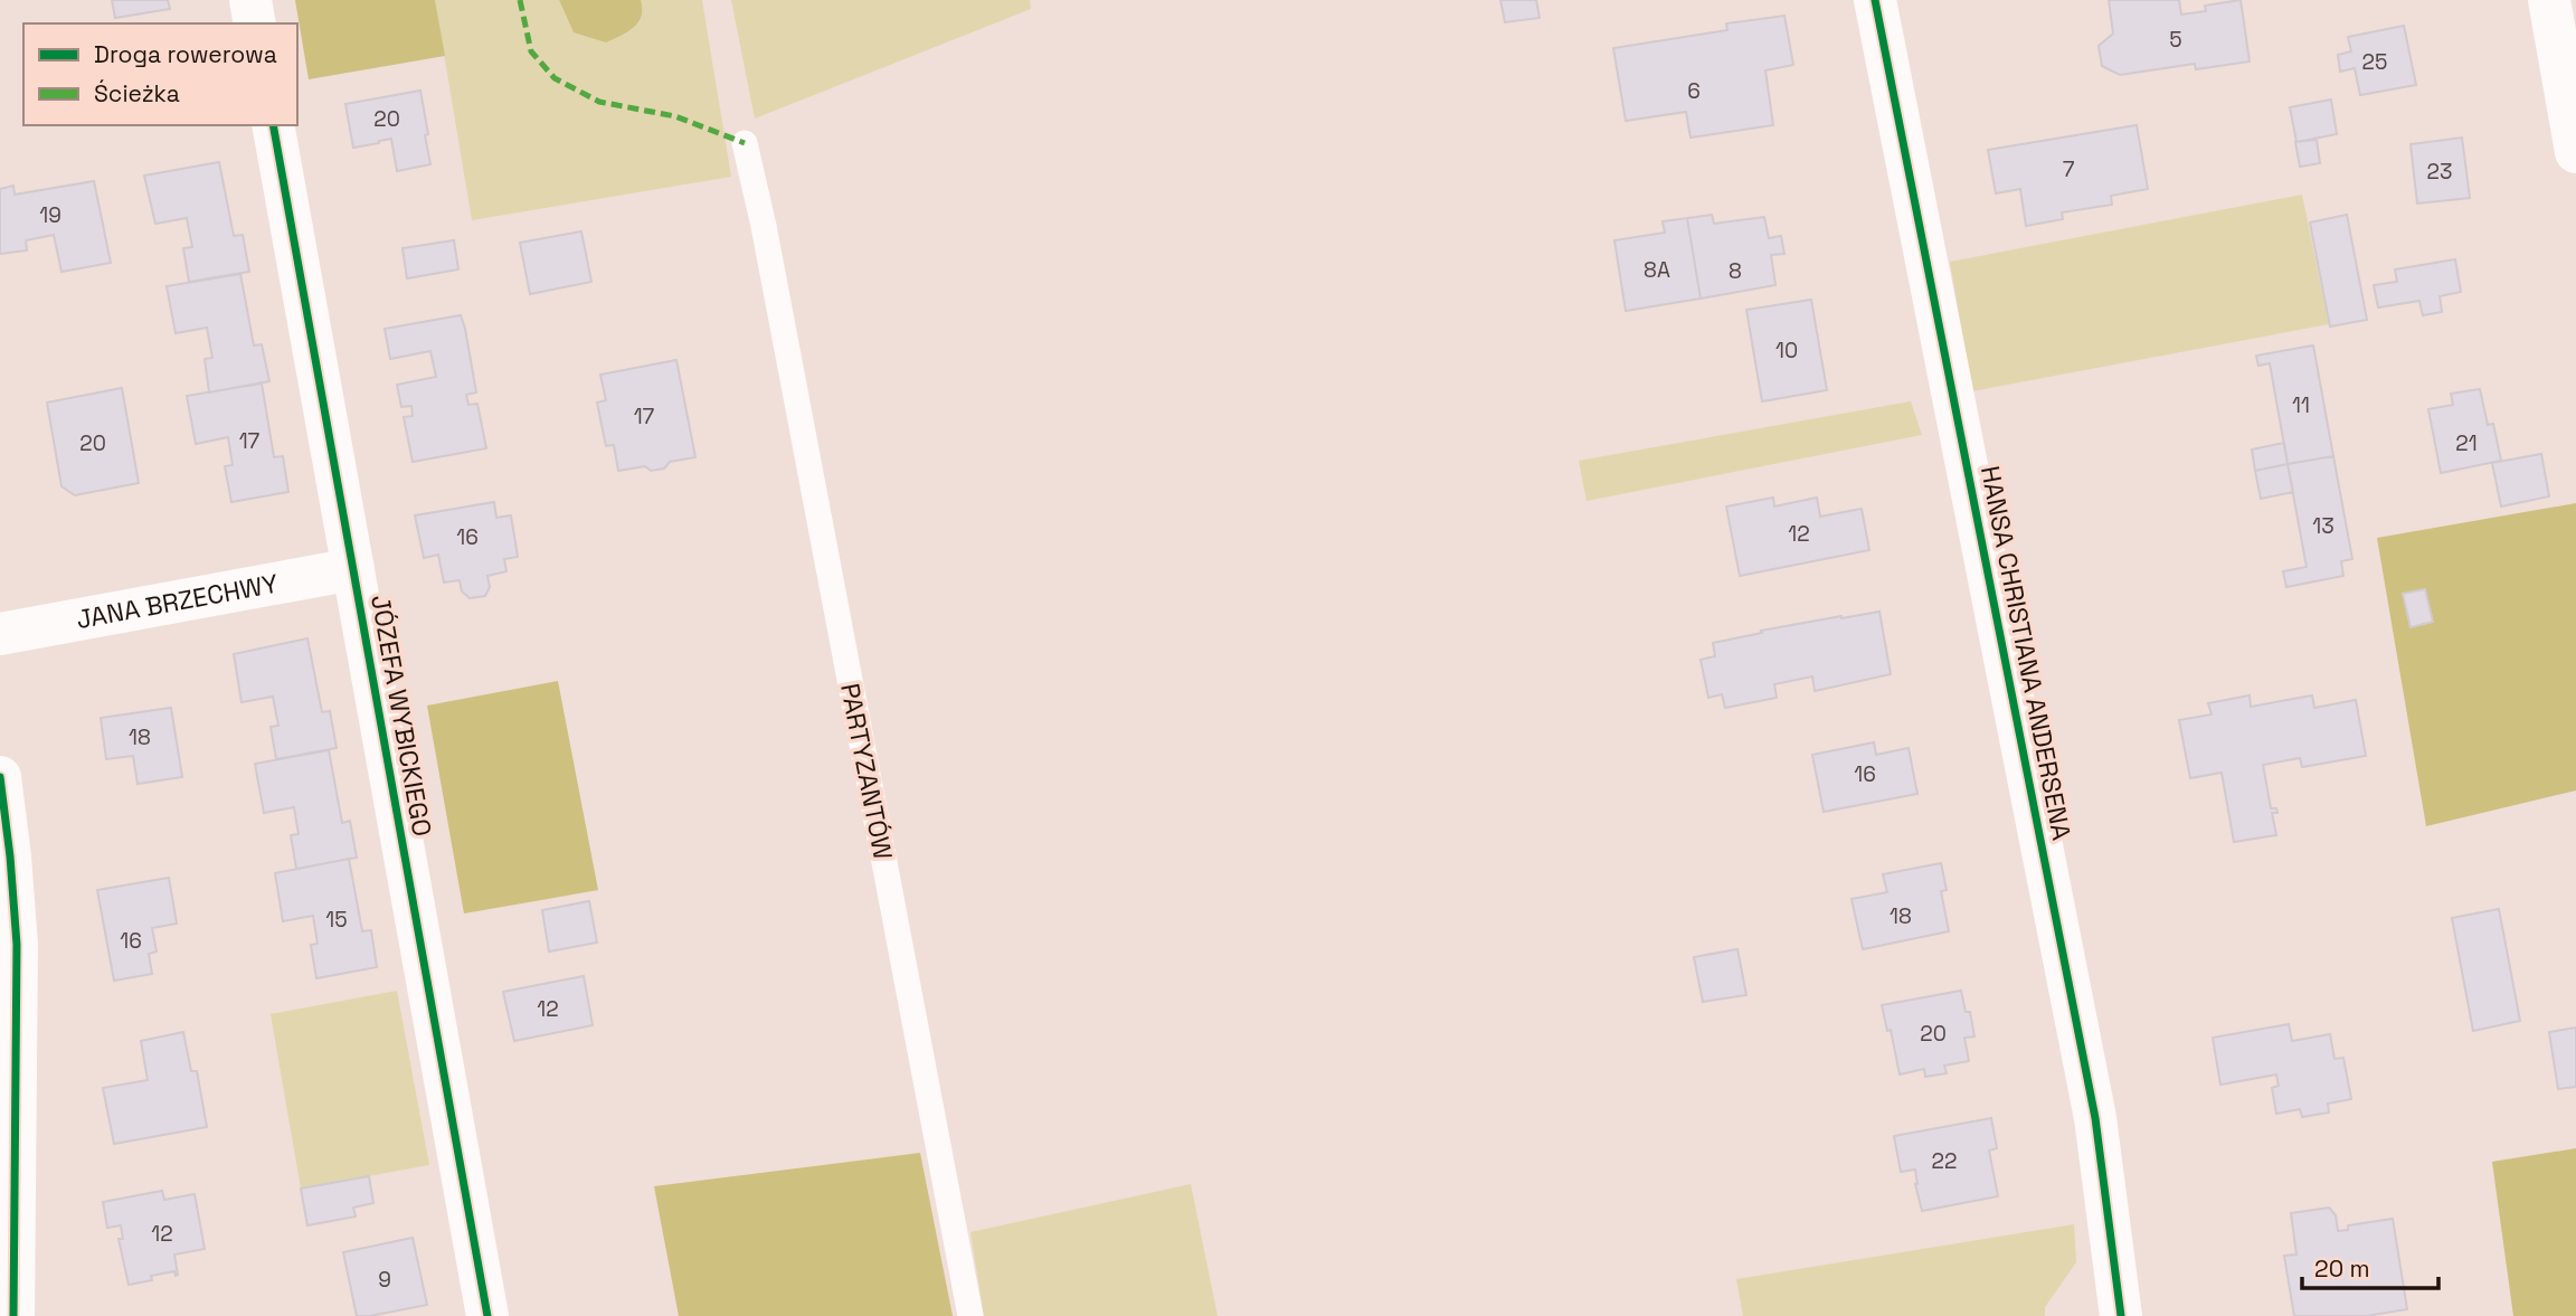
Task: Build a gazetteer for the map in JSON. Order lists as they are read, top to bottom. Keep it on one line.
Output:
{"streets":{"street":["JANA BRZECHWY","HANSA CHRISTIANA ANDERSENA","JÓZEFA WYBICKIEGO"],"lane":["PARTYZANTÓW"]},"crossings":[["JANA BRZECHWY","JÓZEFA WYBICKIEGO"]],"house_numbers":["5","25","6","20","7","23","19","8A","8","10","11","17","17","20","21","13","12","16","18","16","18","15","16","12","20","22","12","9"],"legend":["Droga rowerowa","Ścieżka"],"scale_bar":"20 m"}
